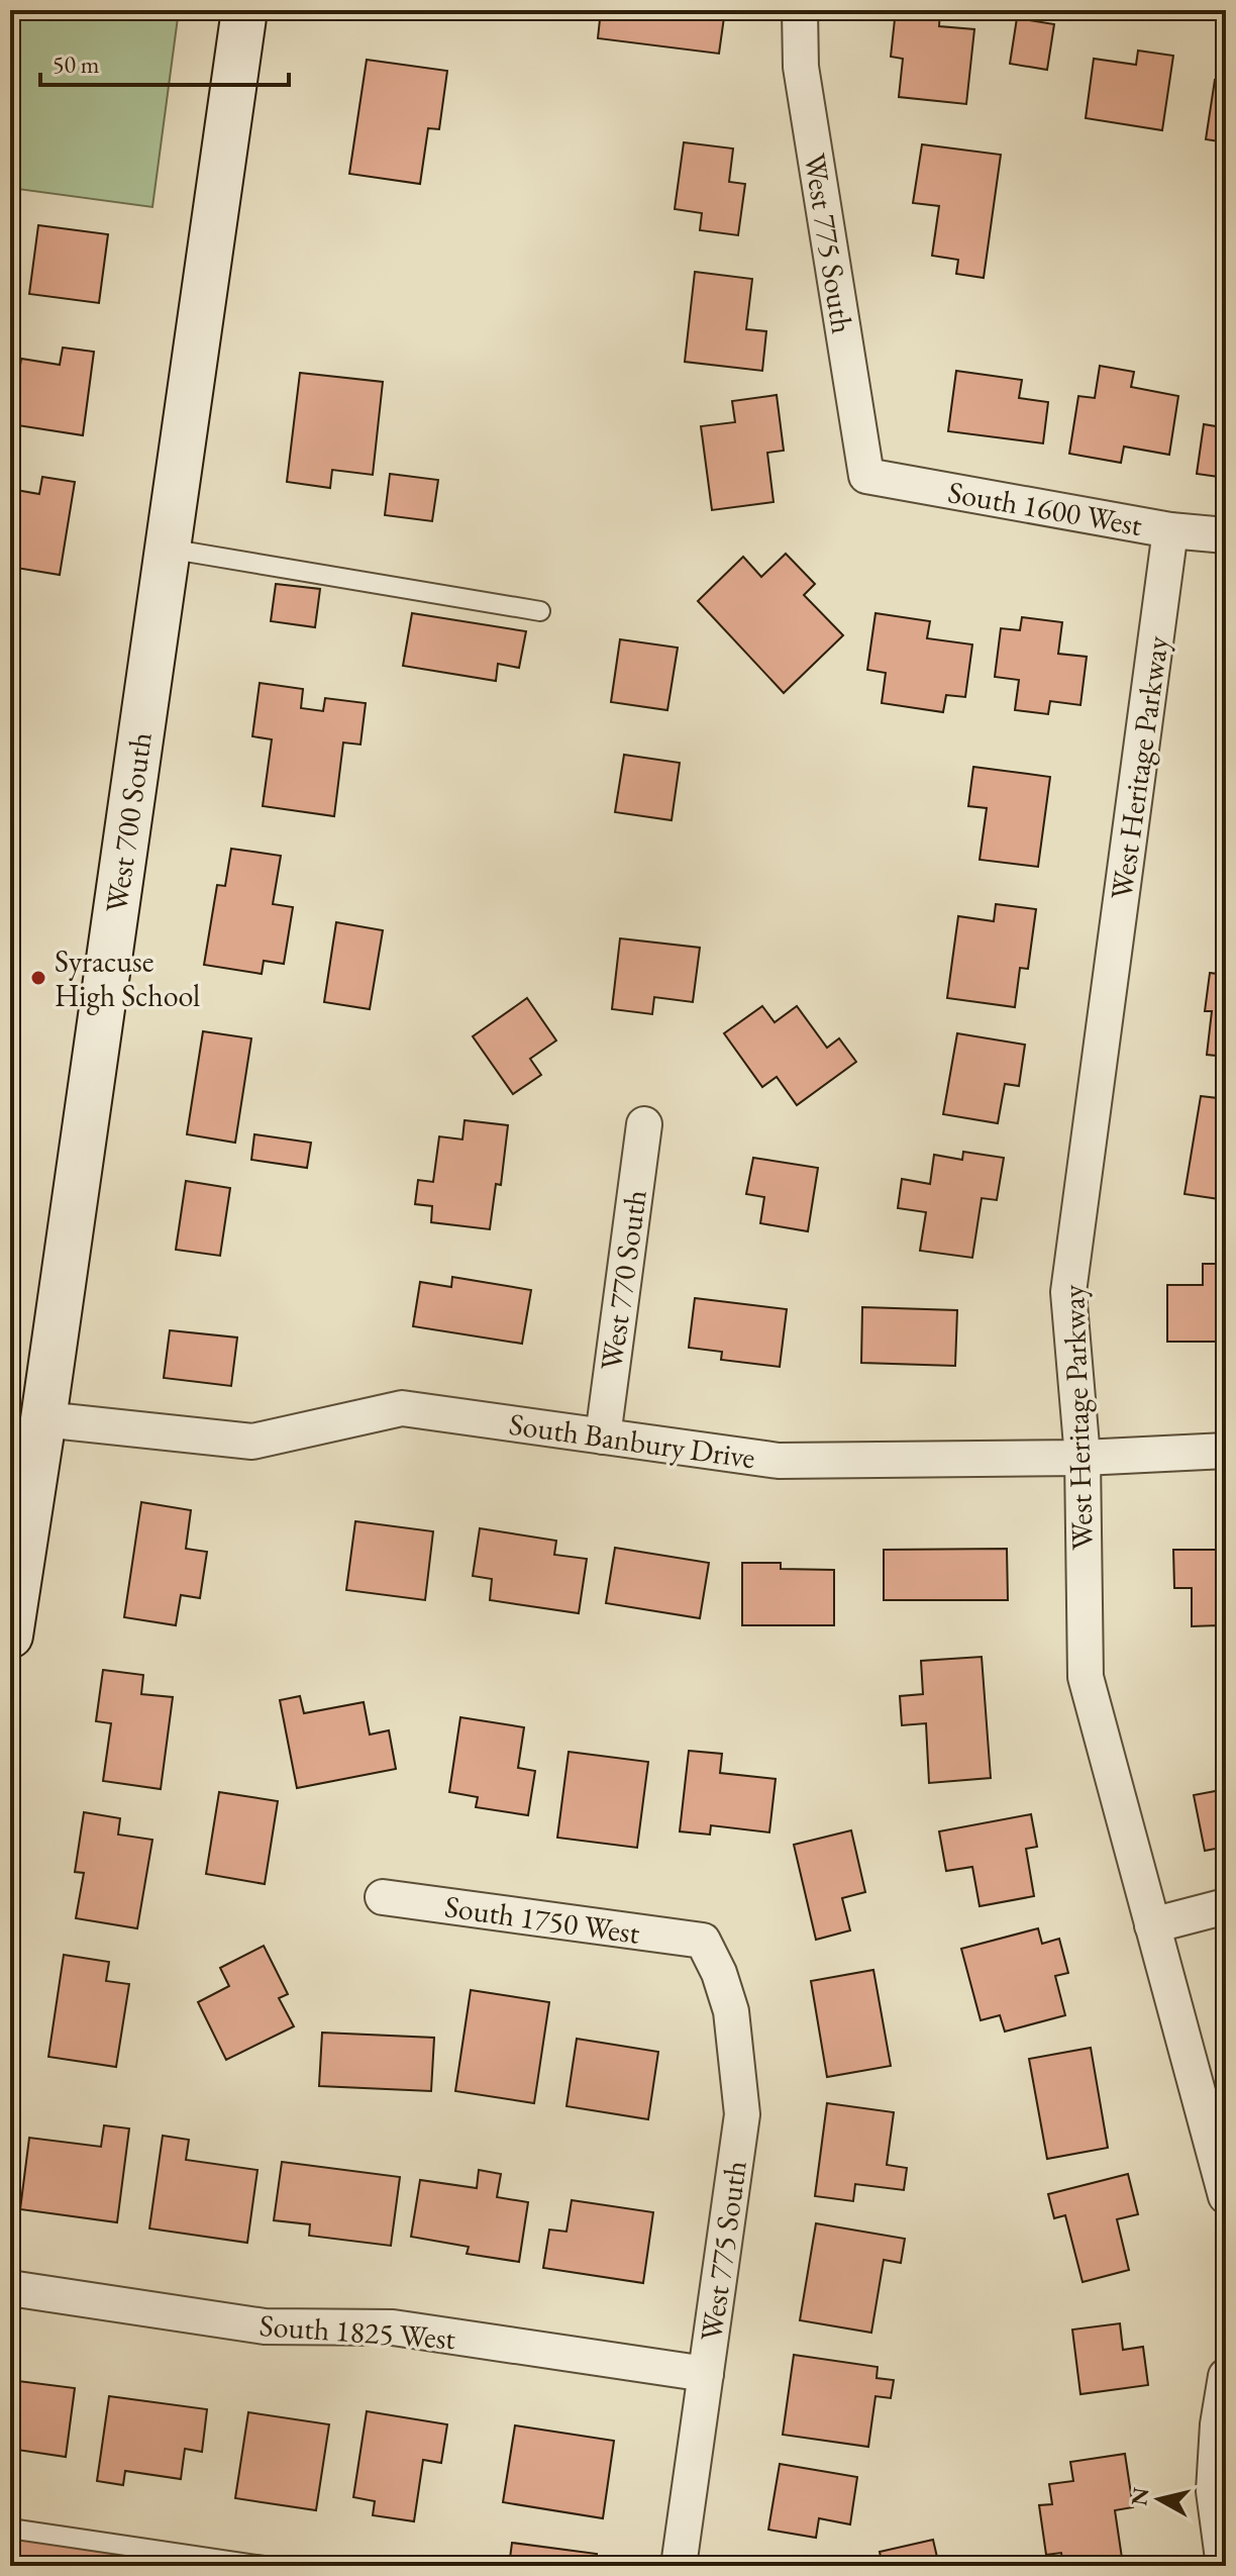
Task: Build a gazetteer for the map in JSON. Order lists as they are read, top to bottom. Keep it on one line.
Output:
{"streets":{"street":["West 775 South","South 1600 West","West Heritage Parkway","West 700 South","West 770 South","South Banbury Drive","South 1750 West","South 1825 West"]},"crossings":[["West 775 South","South 1600 West"],["West 775 South","South 1750 West"],["West 775 South","South 1825 West"],["South 1600 West","West Heritage Parkway"],["West Heritage Parkway","South Banbury Drive"],["West 700 South","South Banbury Drive"],["West 770 South","South Banbury Drive"]],"places":["Syracuse High School"],"scale_bar":"50 m","north":"left"}
